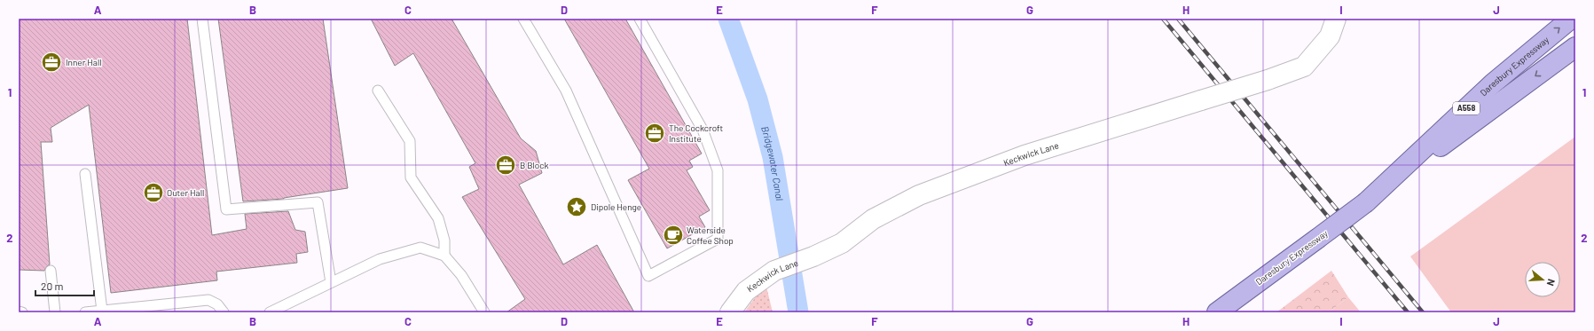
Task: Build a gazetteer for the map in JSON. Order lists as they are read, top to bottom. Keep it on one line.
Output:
{"streets":{"main road":["Daresbury Expressway","A558"],"street":["Keckwick Lane"]},"water":["Bridgewater Canal"],"places":{"office":["Inner Hall","The Cockcroft Institute","B Block","Outer Hall"],"place":["Dipole Henge"],"cafe":["Waterside Coffee Shop"]},"scale_bar":"20 m","north":"right","grid":{"columns":["A","B","C","D","E","F","G","H","I","J"],"rows":["1","2"]}}
